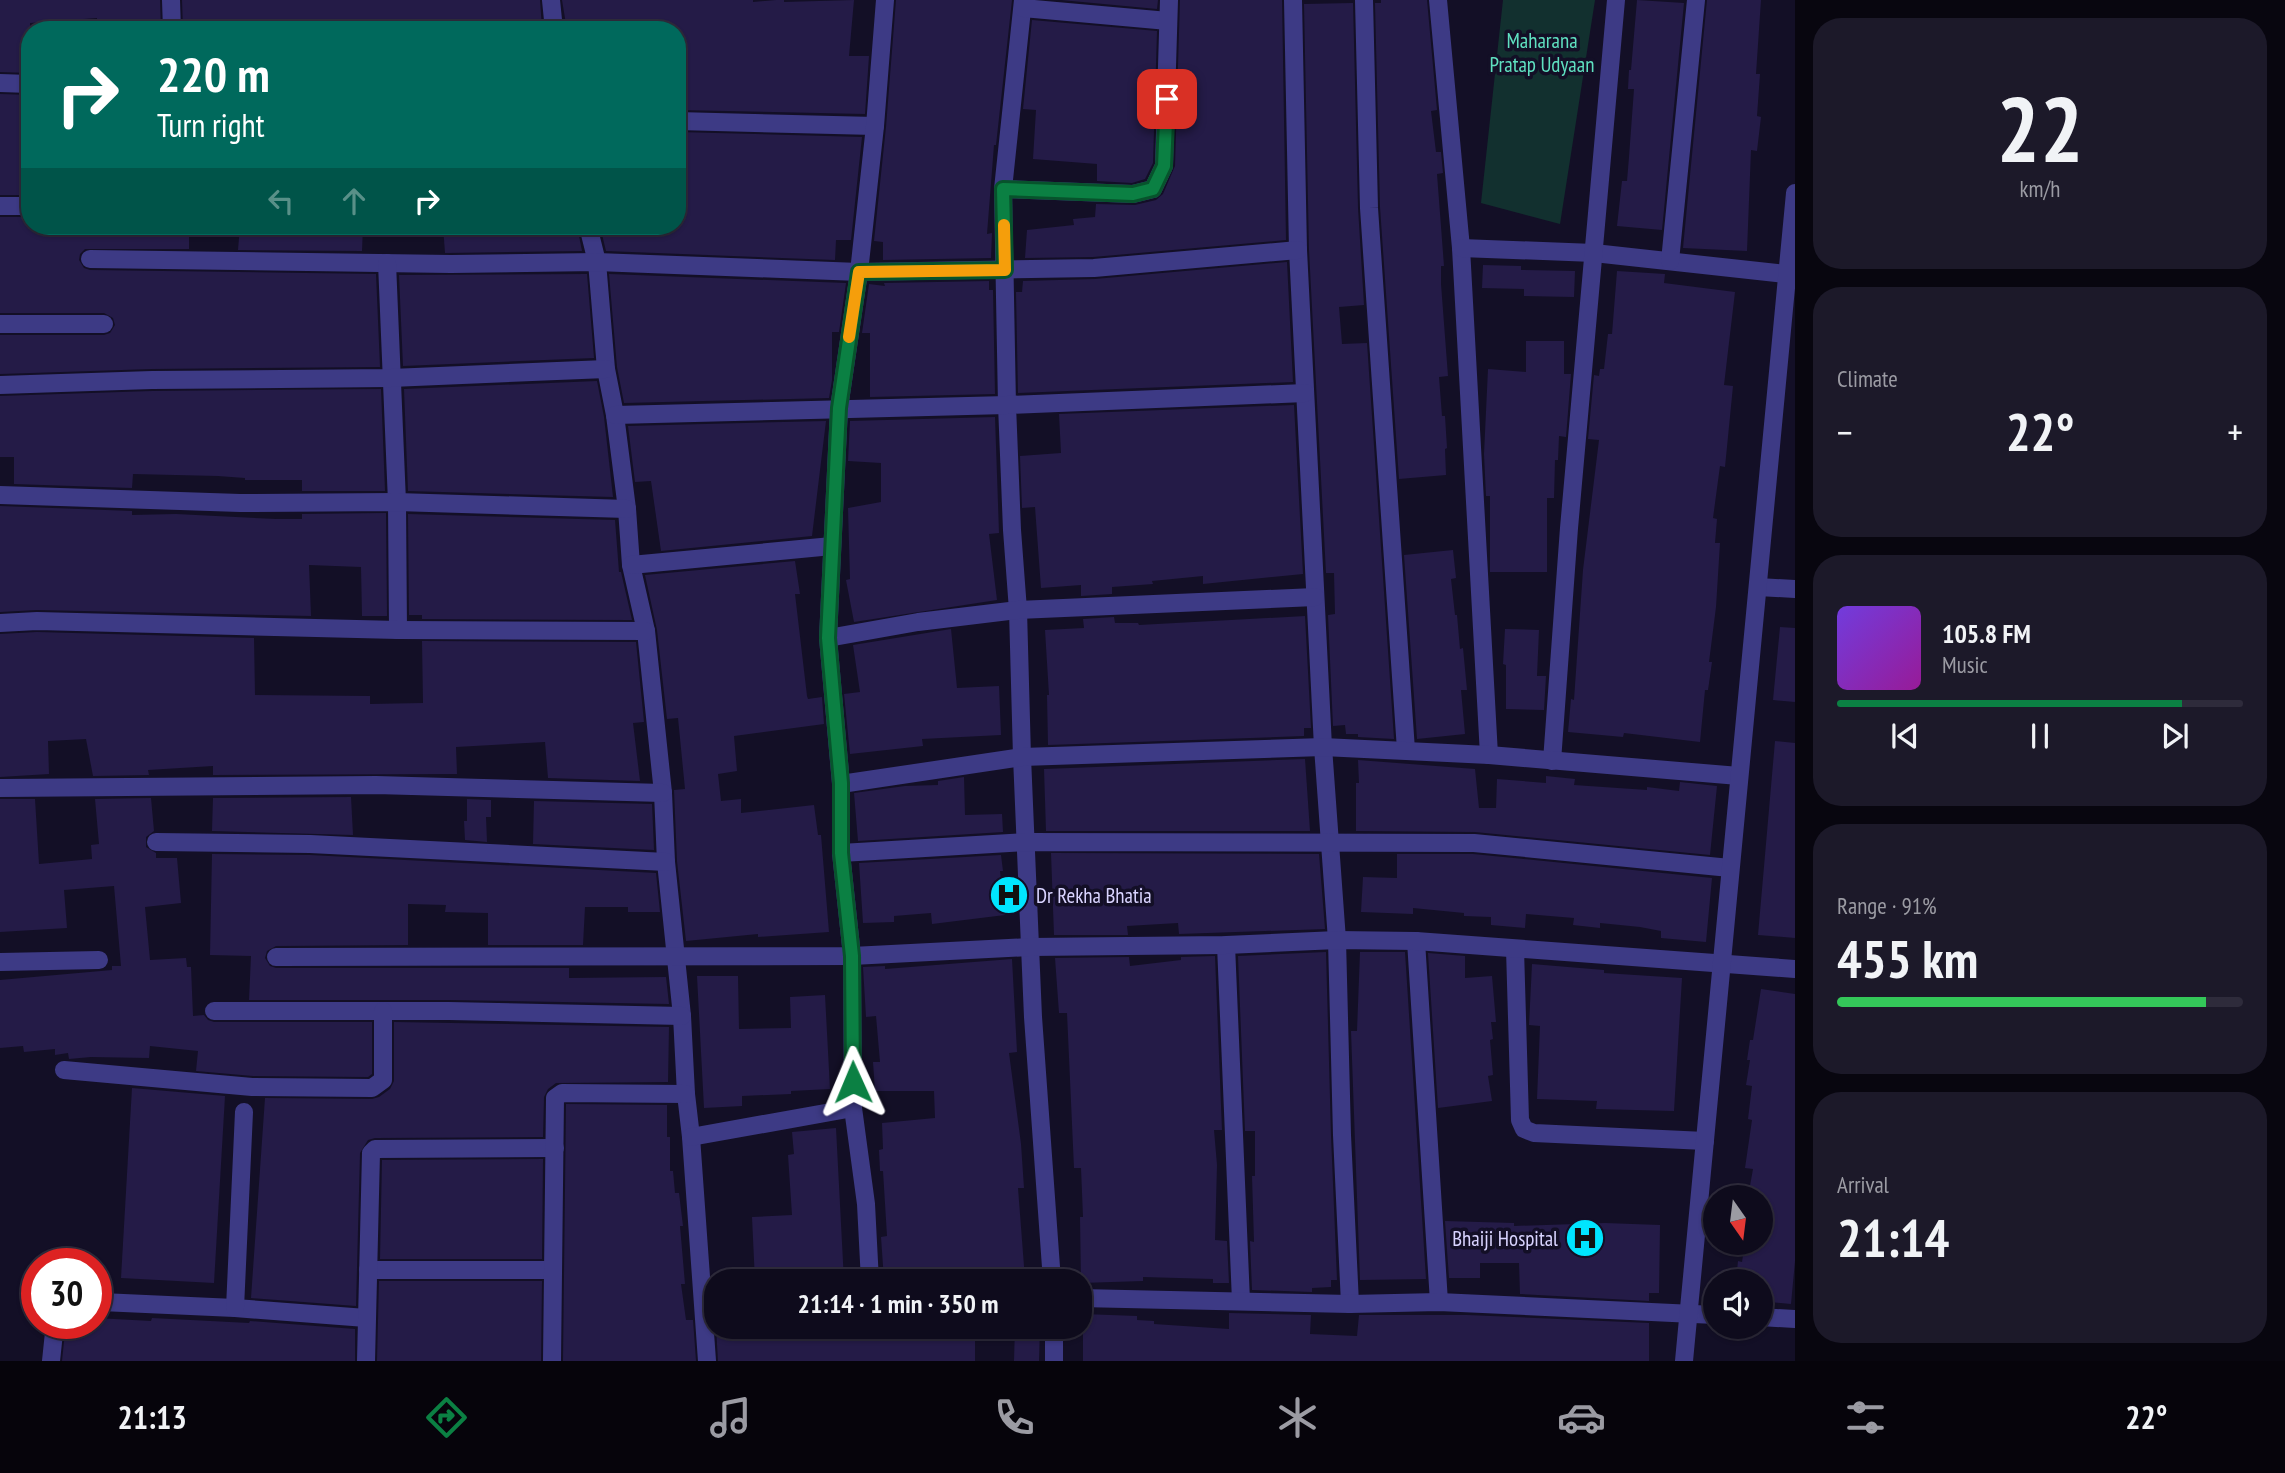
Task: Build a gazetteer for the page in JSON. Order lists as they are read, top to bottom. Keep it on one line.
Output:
{"parks":["Maharana Pratap Udyaan"],"places":{"hospital":["Dr Rekha Bhatia","Bhaiji Hospital"]},"north":"bottom","page":{"tile":[["22","km/h"],"Climate",["Range · 91%","455 km"],["Arrival","21:14"]],"turn":["220 m","Turn right"],"heat":["−","22°","+"],"song":["105.8 FM","Music"],"limit":"30","trip":"21:14 · 1 min · 350 m","tabs":["21:13","22°"]}}
